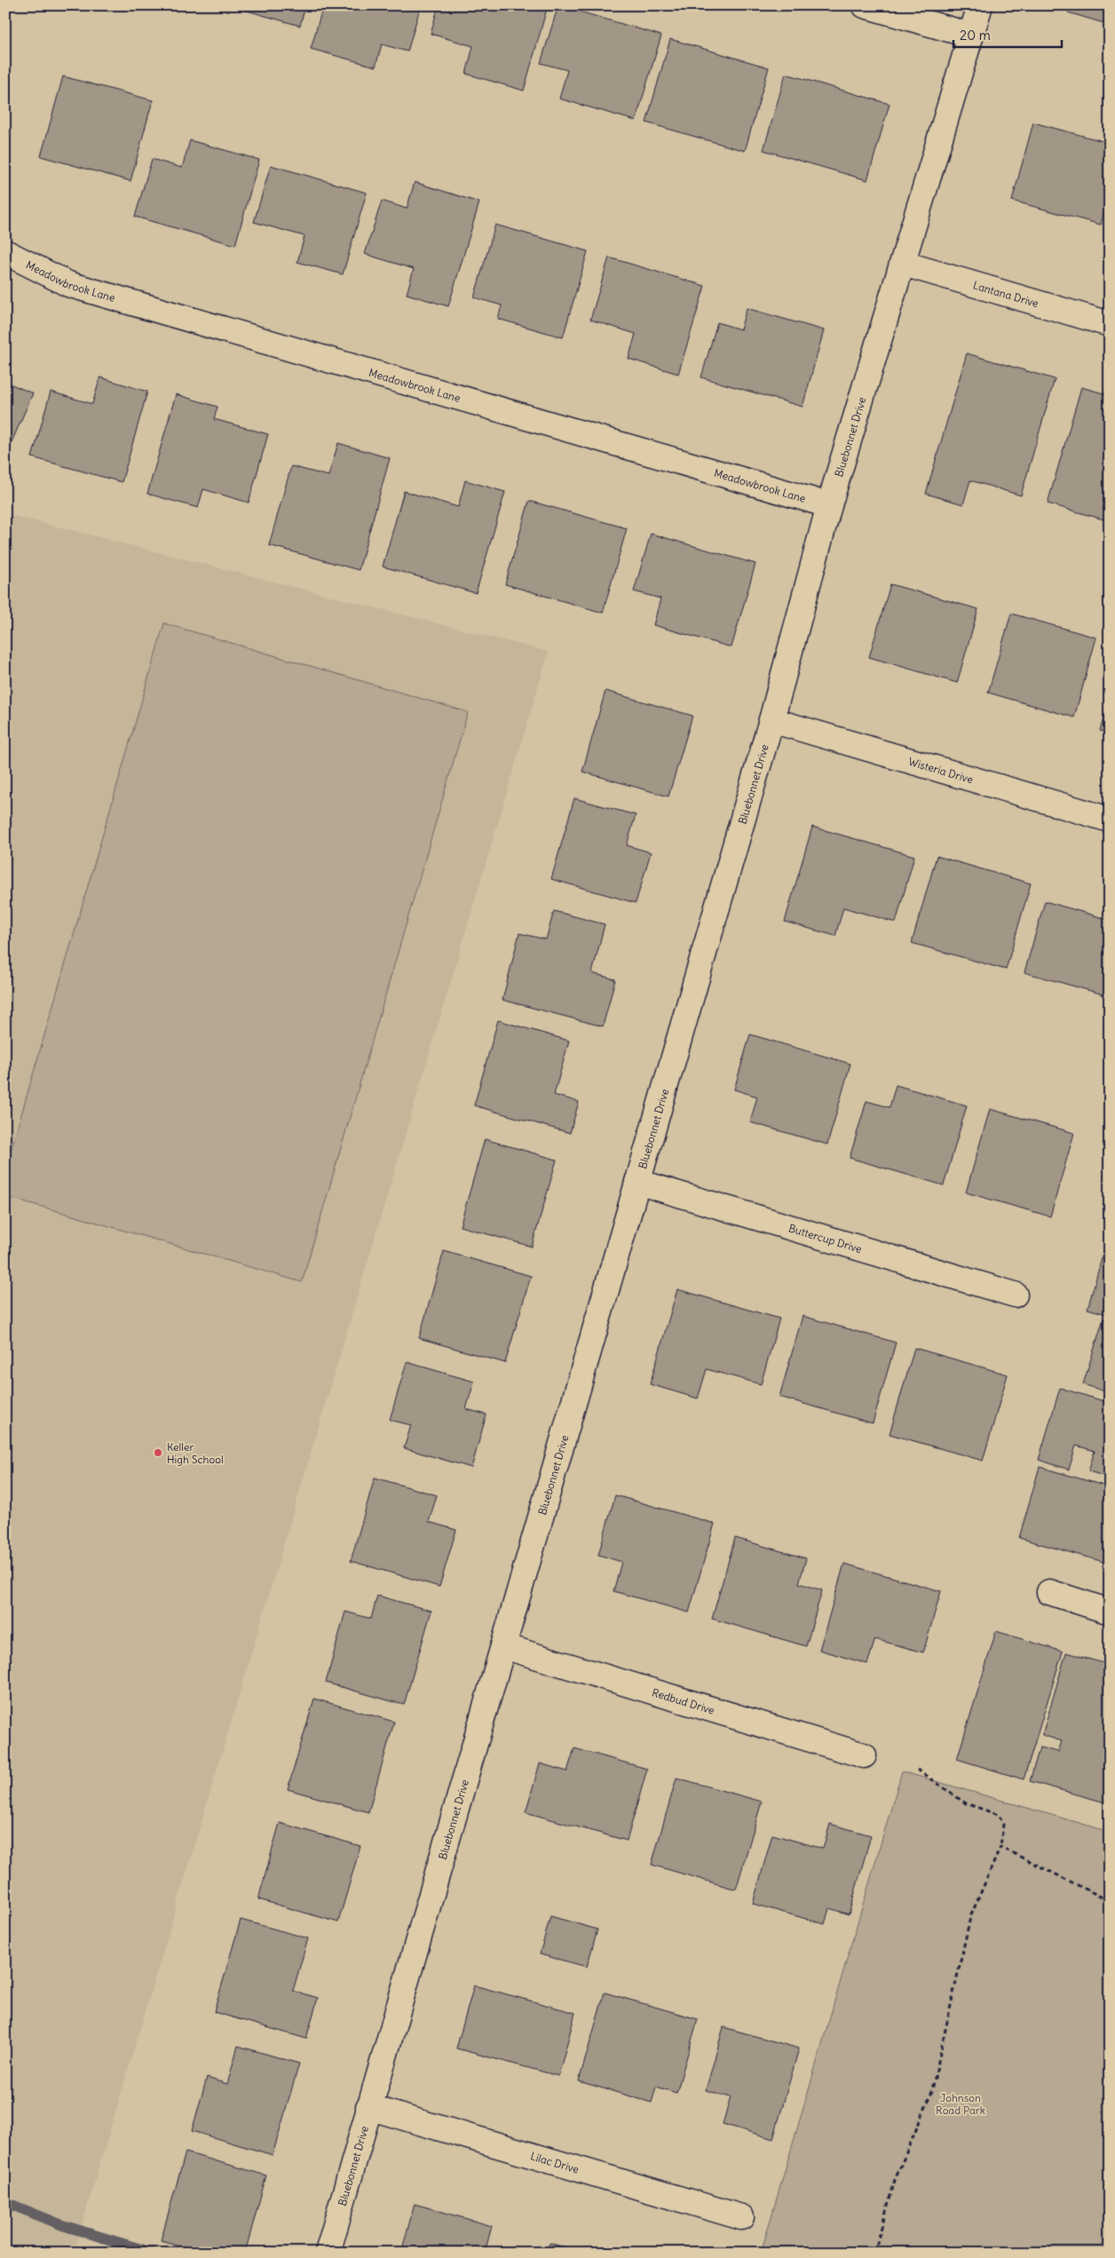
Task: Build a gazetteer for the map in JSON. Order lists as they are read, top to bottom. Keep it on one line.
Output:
{"streets":{"street":["Meadowbrook Lane","Lantana Drive","Bluebonnet Drive","Wisteria Drive","Buttercup Drive","Redbud Drive","Lilac Drive"]},"crossings":[["Meadowbrook Lane","Bluebonnet Drive"],["Lantana Drive","Bluebonnet Drive"],["Bluebonnet Drive","Wisteria Drive"],["Bluebonnet Drive","Buttercup Drive"],["Bluebonnet Drive","Redbud Drive"],["Bluebonnet Drive","Lilac Drive"]],"parks":["Johnson Road Park"],"places":["Keller High School"],"scale_bar":"20 m"}
